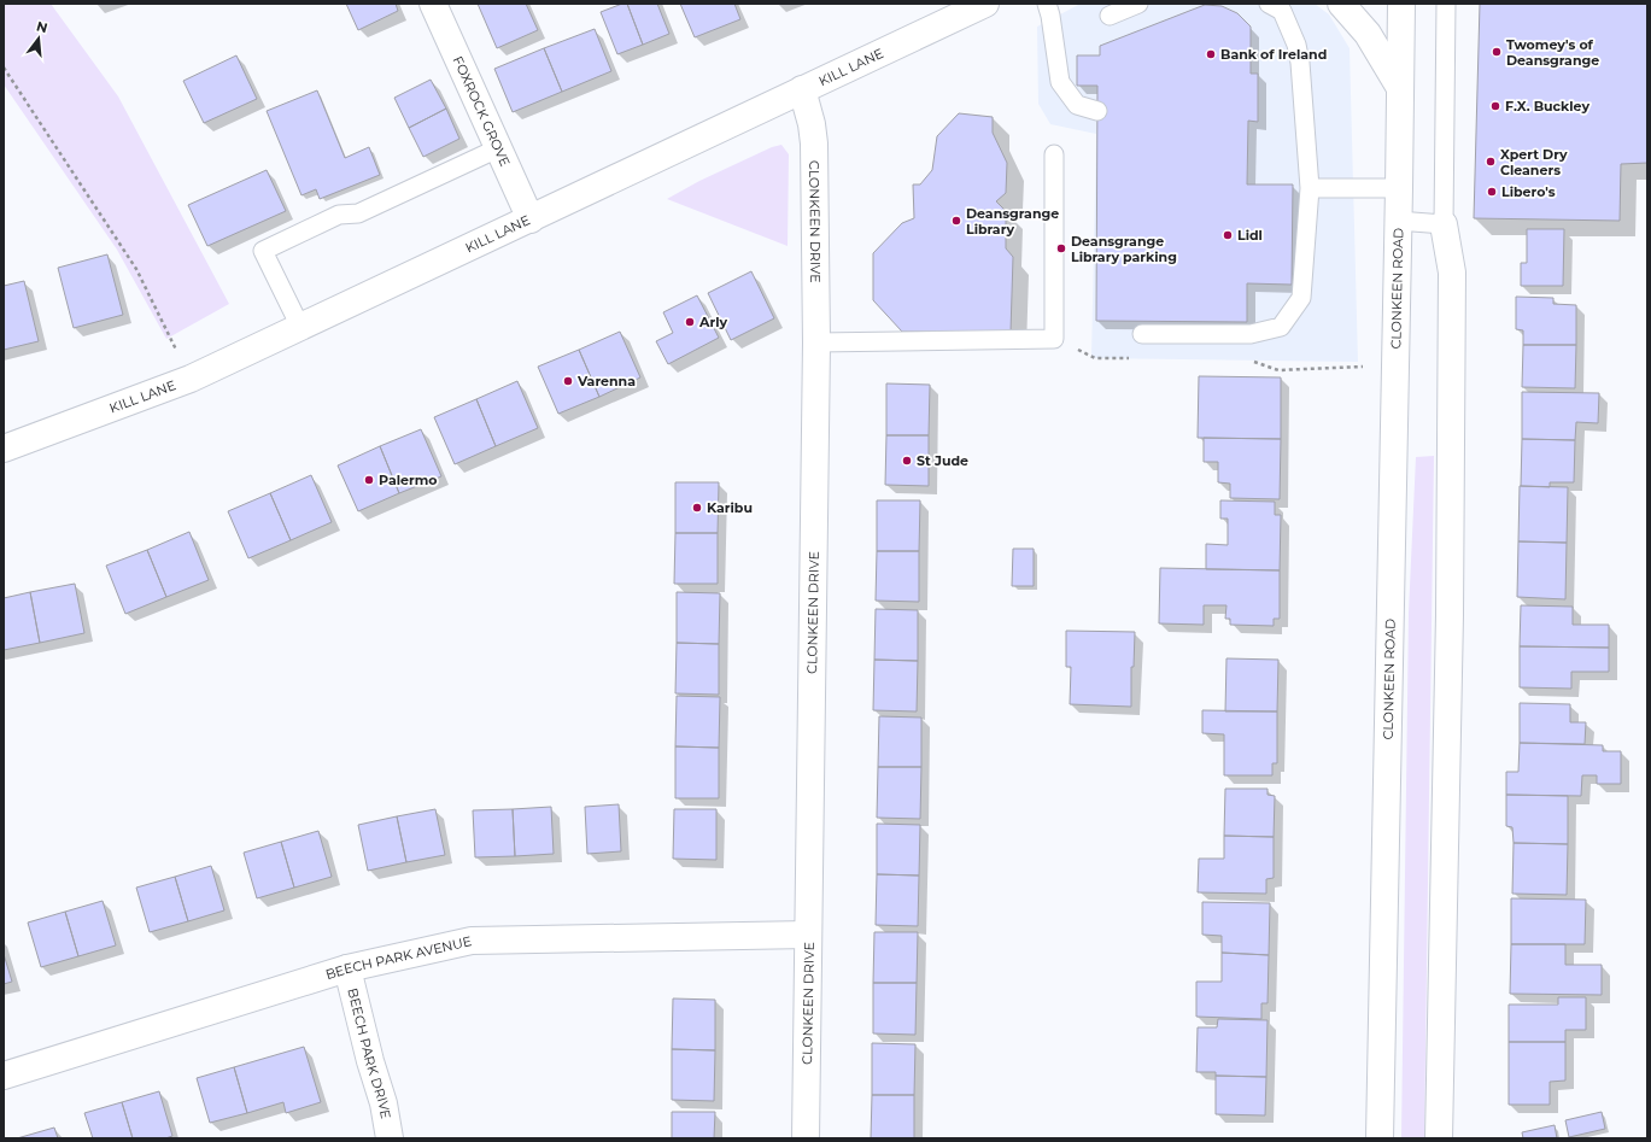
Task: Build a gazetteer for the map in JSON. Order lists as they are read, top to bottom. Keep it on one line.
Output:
{"streets":{"street":["KILL LANE","FOXROCK GROVE","CLONKEEN DRIVE","CLONKEEN ROAD","BEECH PARK AVENUE","BEECH PARK DRIVE"]},"crossings":[["KILL LANE","FOXROCK GROVE"],["KILL LANE","CLONKEEN DRIVE"],["CLONKEEN DRIVE","BEECH PARK AVENUE"],["BEECH PARK AVENUE","BEECH PARK DRIVE"]],"places":["Twomey's of Deansgrange","Bank of Ireland","F.X. Buckley","Xpert Dry Cleaners","Libero's","Deansgrange Library","Lidl","Deansgrange Library parking","Arly","Varenna","St Jude","Palermo","Karibu"],"north":"top"}
